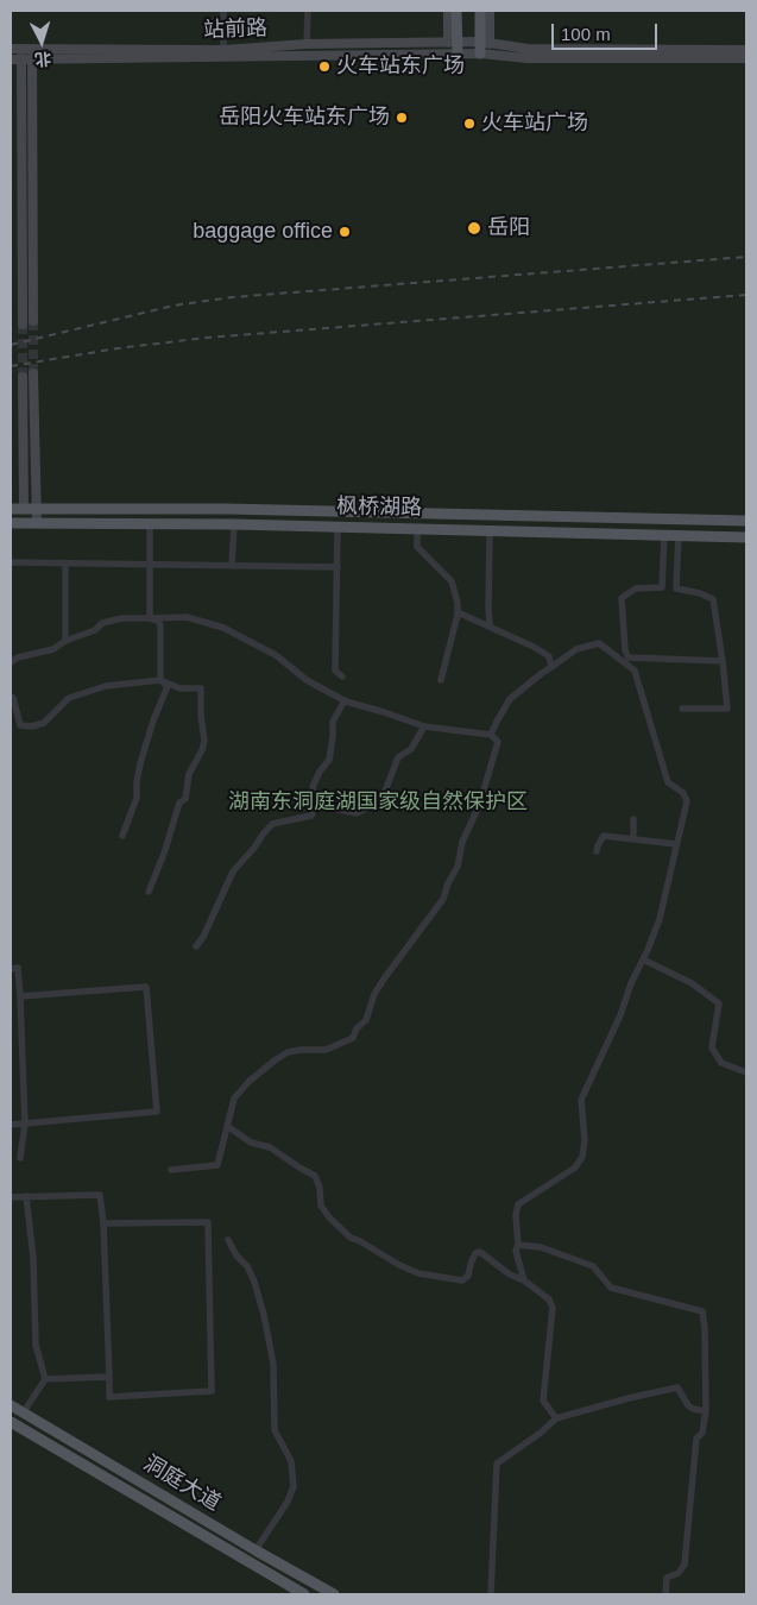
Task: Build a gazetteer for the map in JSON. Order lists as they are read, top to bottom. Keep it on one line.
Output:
{"streets":{"main road":["站前路","枫桥湖路","洞庭大道"]},"parks":["湖南东洞庭湖国家级自然保护区"],"places":["火车站东广场","岳阳火车站东广场","火车站广场","岳阳","baggage office"],"scale_bar":"100 m","north":"bottom"}
